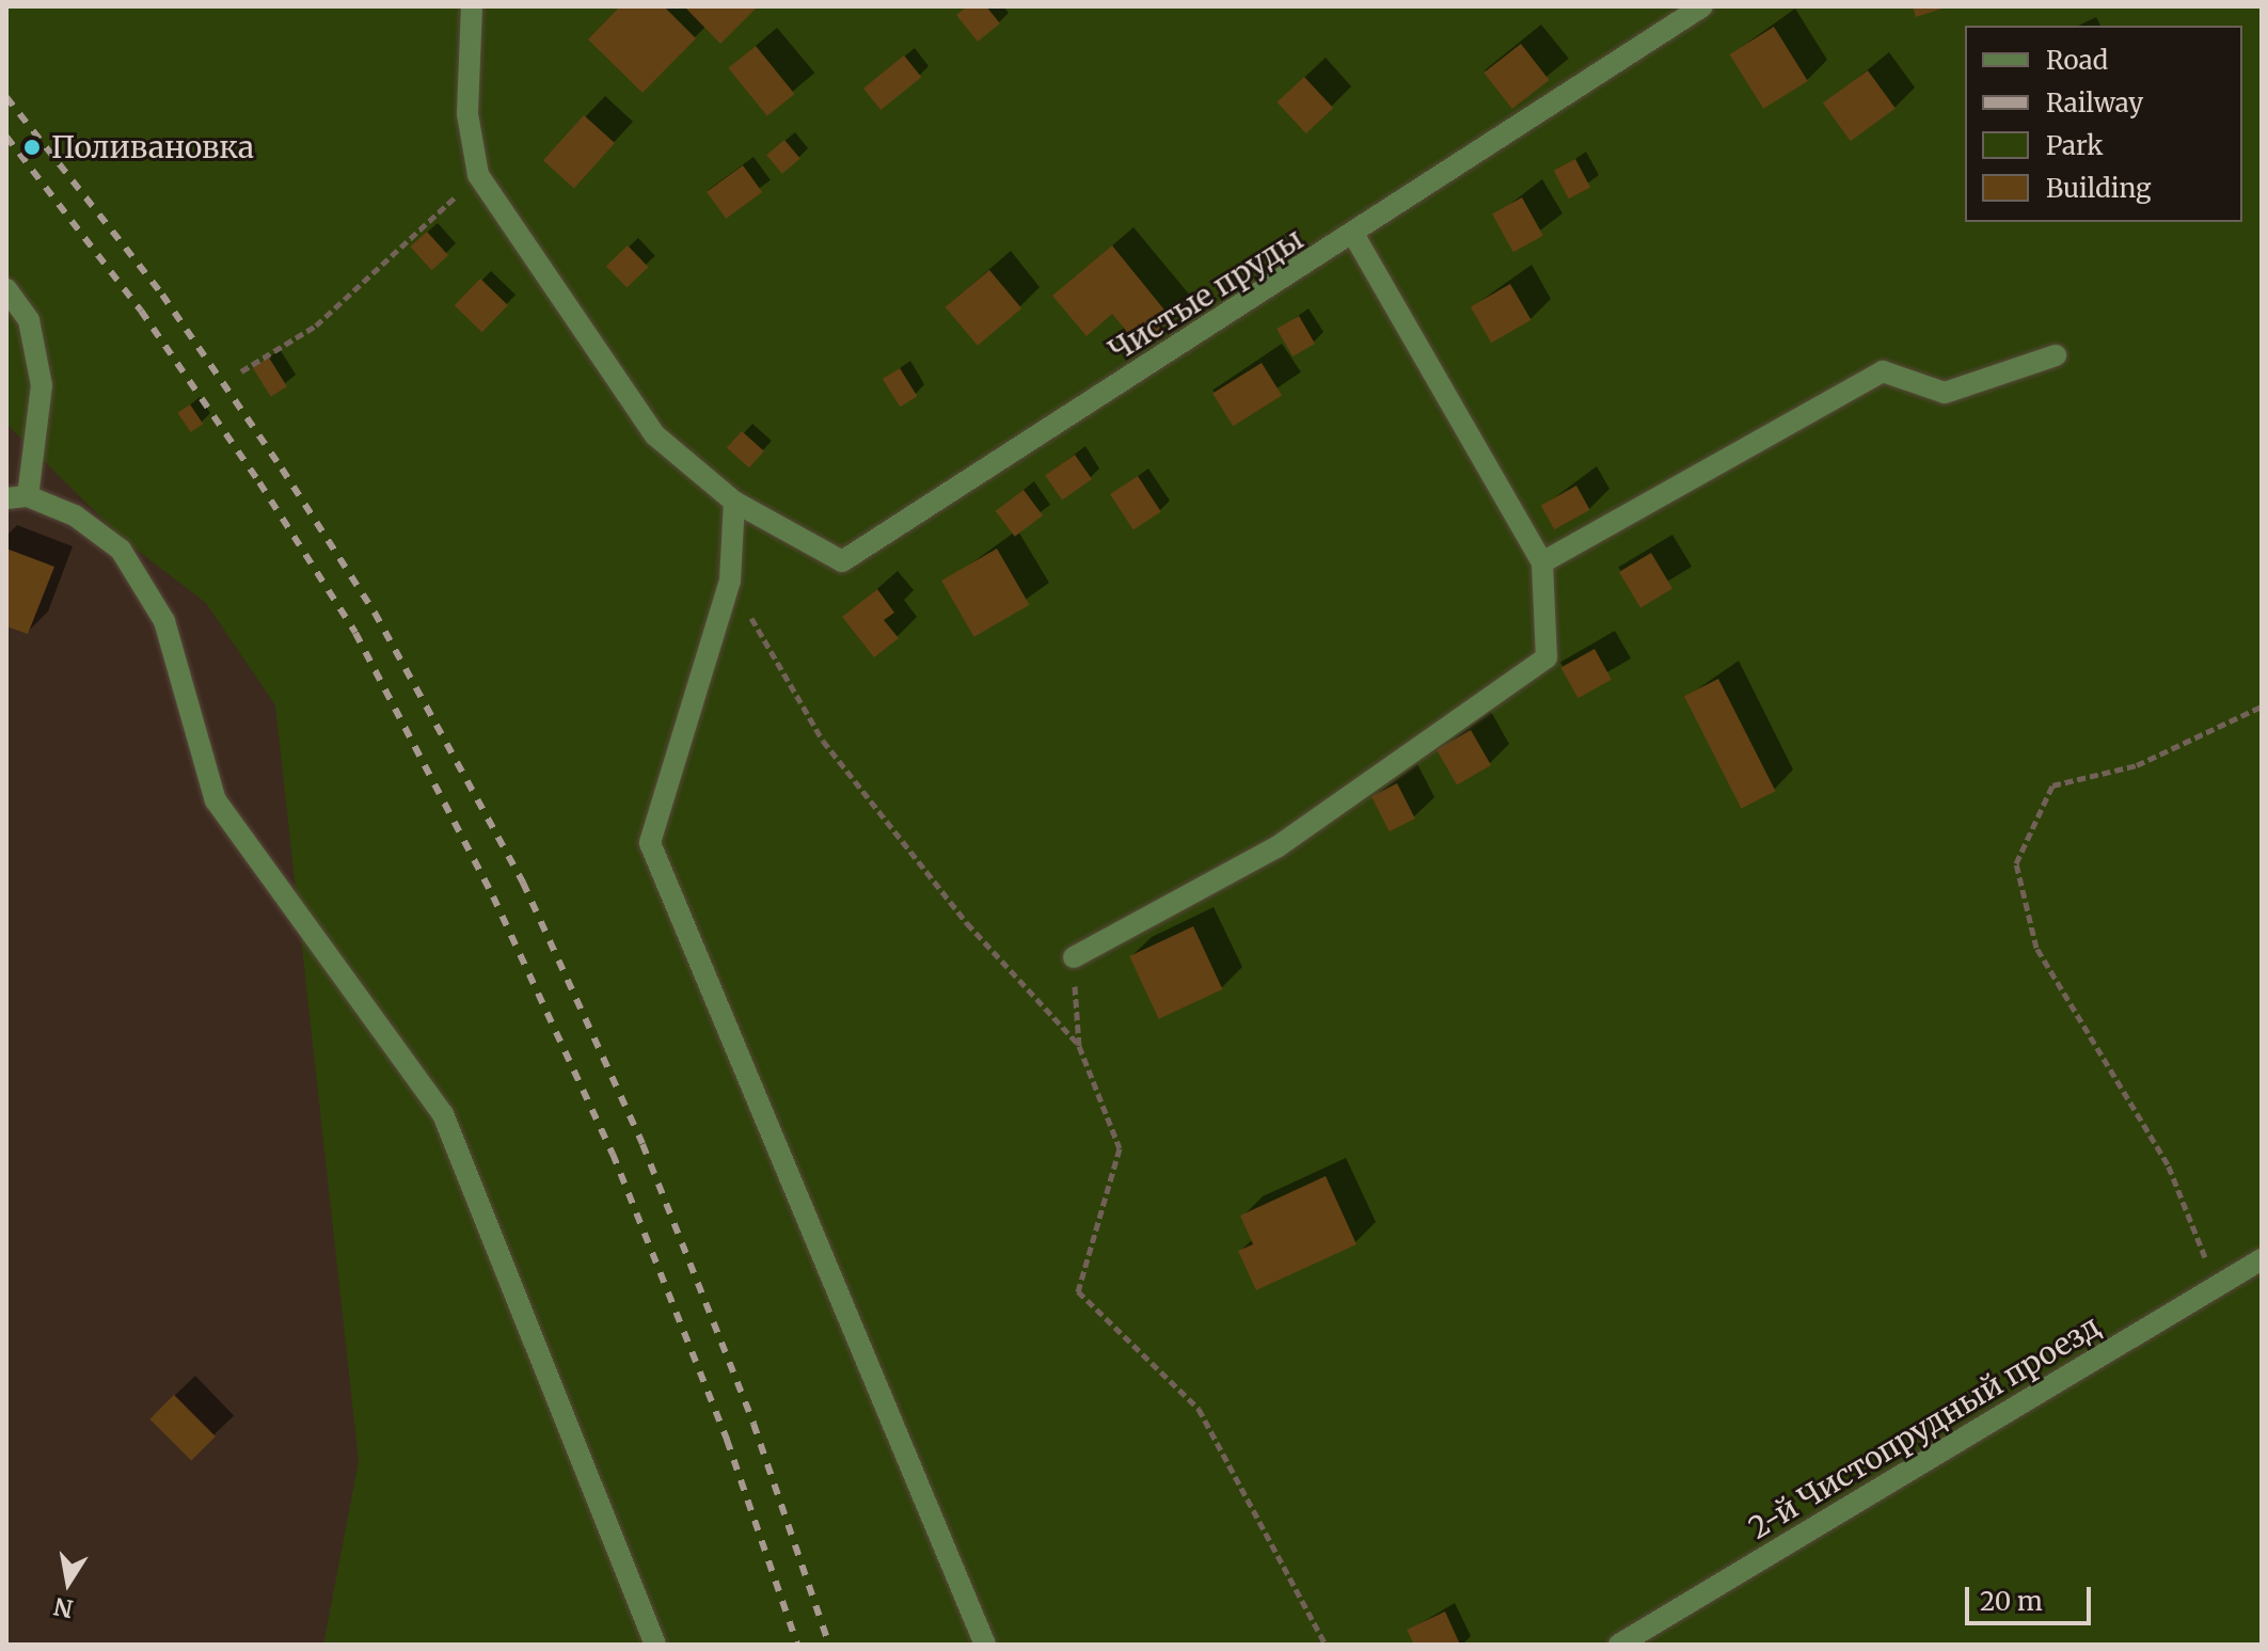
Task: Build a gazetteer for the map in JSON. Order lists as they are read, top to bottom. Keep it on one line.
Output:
{"streets":{"street":["Чистые пруды","2-й Чистопрудный проезд"]},"places":["Поливановка"],"legend":["Road","Railway","Park","Building"],"scale_bar":"20 m","north":"bottom"}
